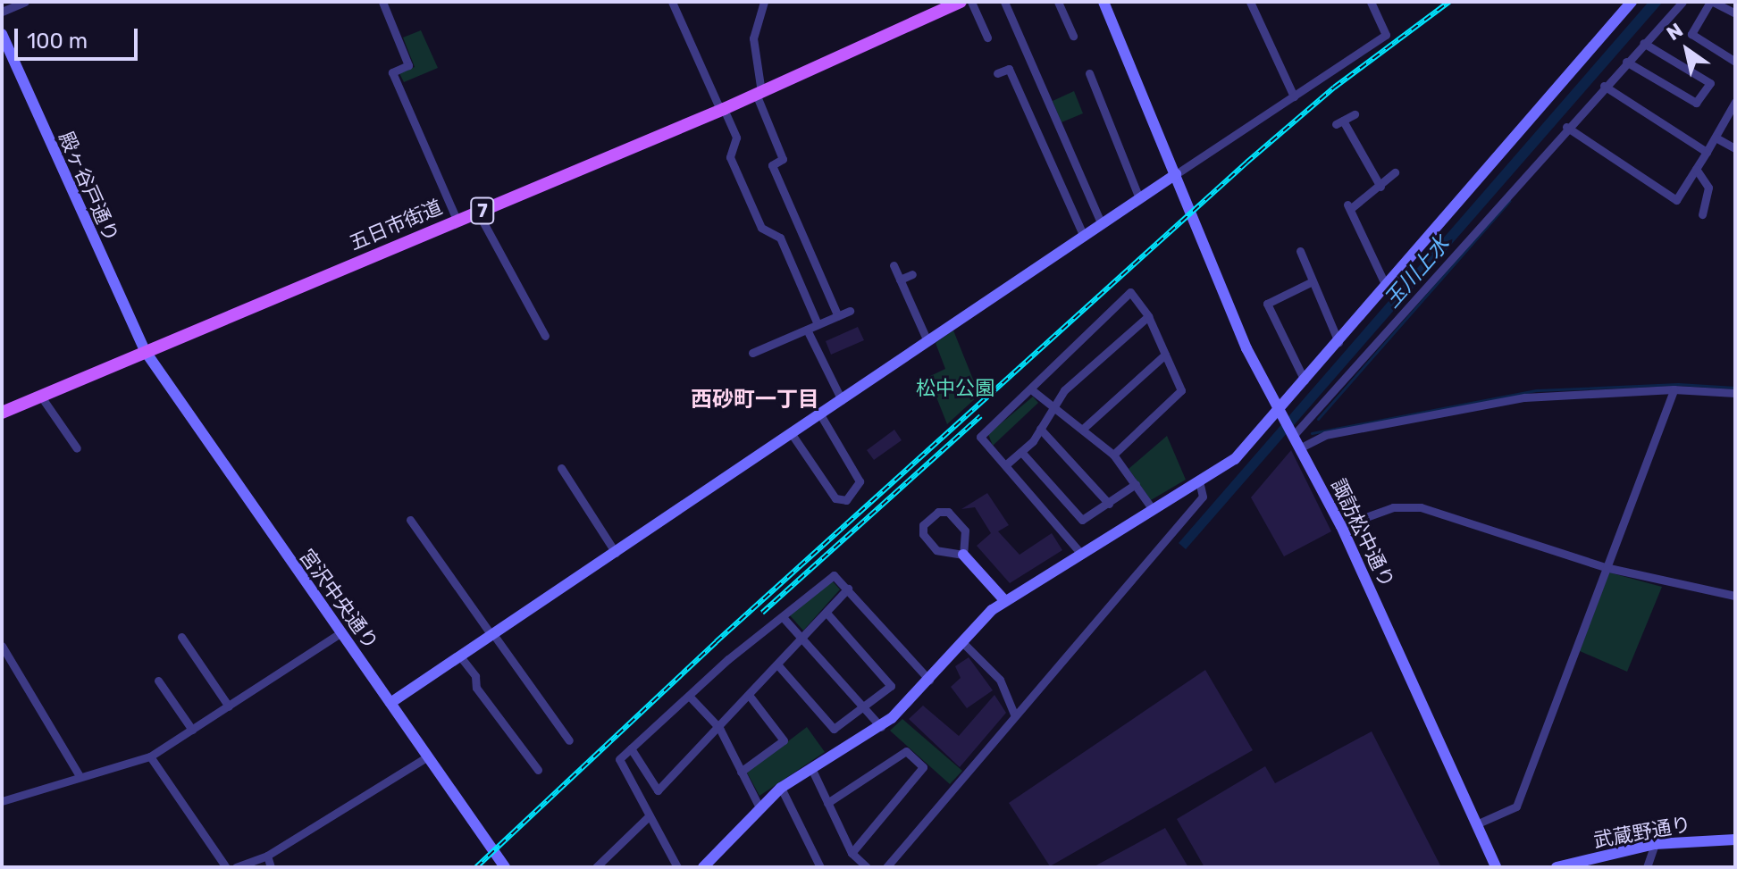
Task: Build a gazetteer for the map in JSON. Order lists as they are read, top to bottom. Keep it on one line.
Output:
{"streets":{"main road":["7","五日市街道"],"street":["殿ヶ谷戸通り","諏訪松中通り","宮沢中央通り","武蔵野通り"]},"crossings":[["殿ヶ谷戸通り","五日市街道"],["殿ヶ谷戸通り","宮沢中央通り"],["五日市街道","宮沢中央通り"]],"districts":["西砂町一丁目"],"water":["玉川上水"],"parks":["松中公園"],"scale_bar":"100 m","north":"top left"}
